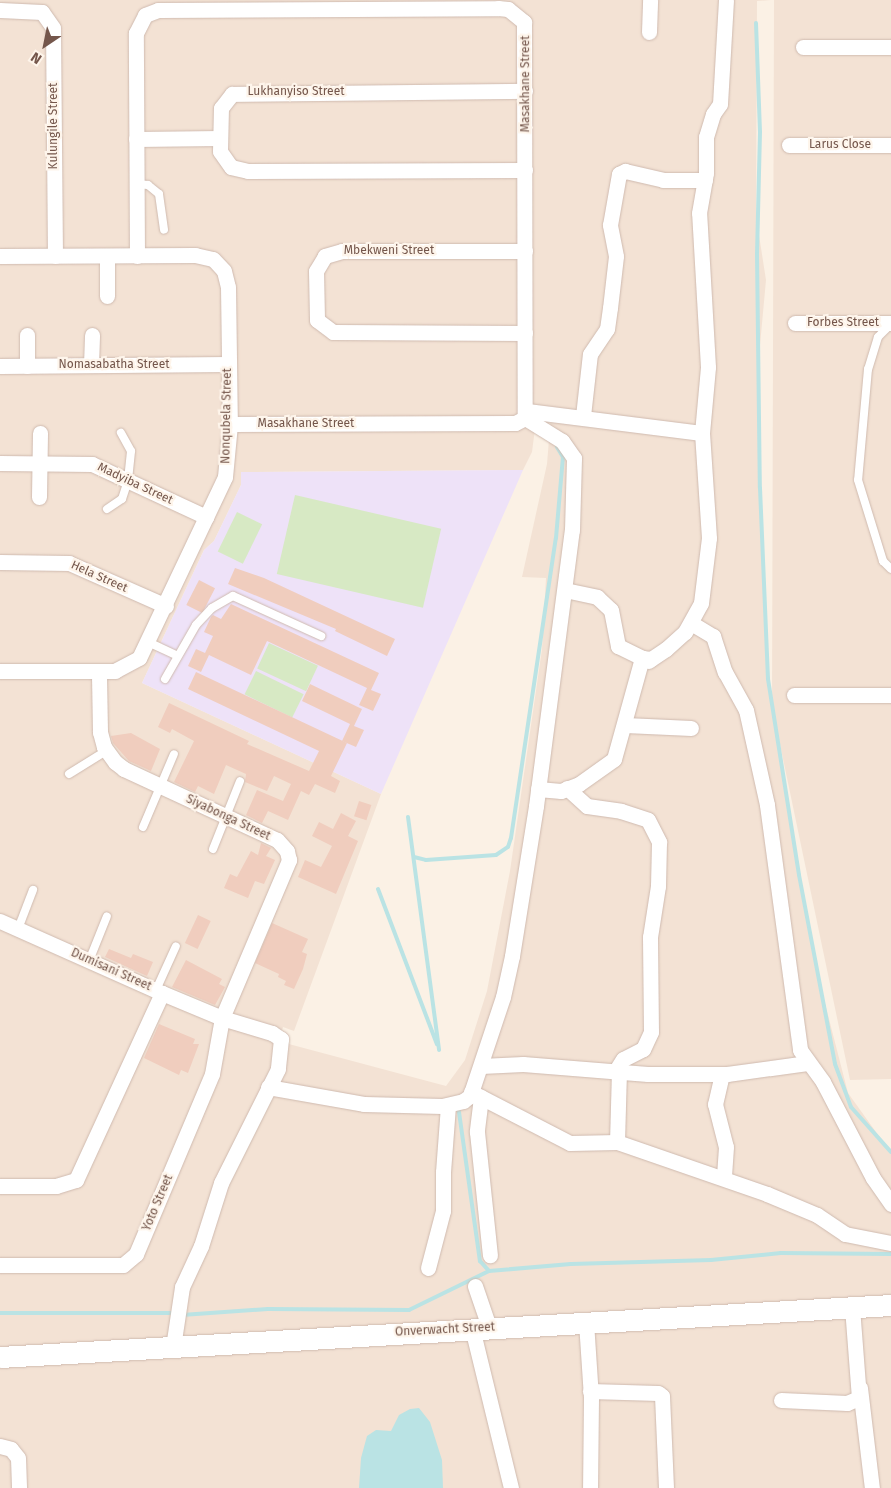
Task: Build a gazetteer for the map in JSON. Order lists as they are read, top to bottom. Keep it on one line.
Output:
{"streets":{"street":["Masakhane Street","Lukhanyiso Street","Kulungile Street","Larus Close","Mbekweni Street","Forbes Street","Nomasabatha Street","Nonqubela Street","Madyiba Street","Hela Street","Siyabonga Street","Dumisani Street","Yoto Street","Onverwacht Street"]},"crossings":[["Masakhane Street","Lukhanyiso Street"],["Masakhane Street","Mbekweni Street"],["Masakhane Street","Nonqubela Street"],["Kulungile Street","Nonqubela Street"],["Nomasabatha Street","Nonqubela Street"],["Nonqubela Street","Madyiba Street"],["Nonqubela Street","Hela Street"],["Siyabonga Street","Dumisani Street"],["Siyabonga Street","Yoto Street"],["Dumisani Street","Yoto Street"]],"north":"bottom left"}
